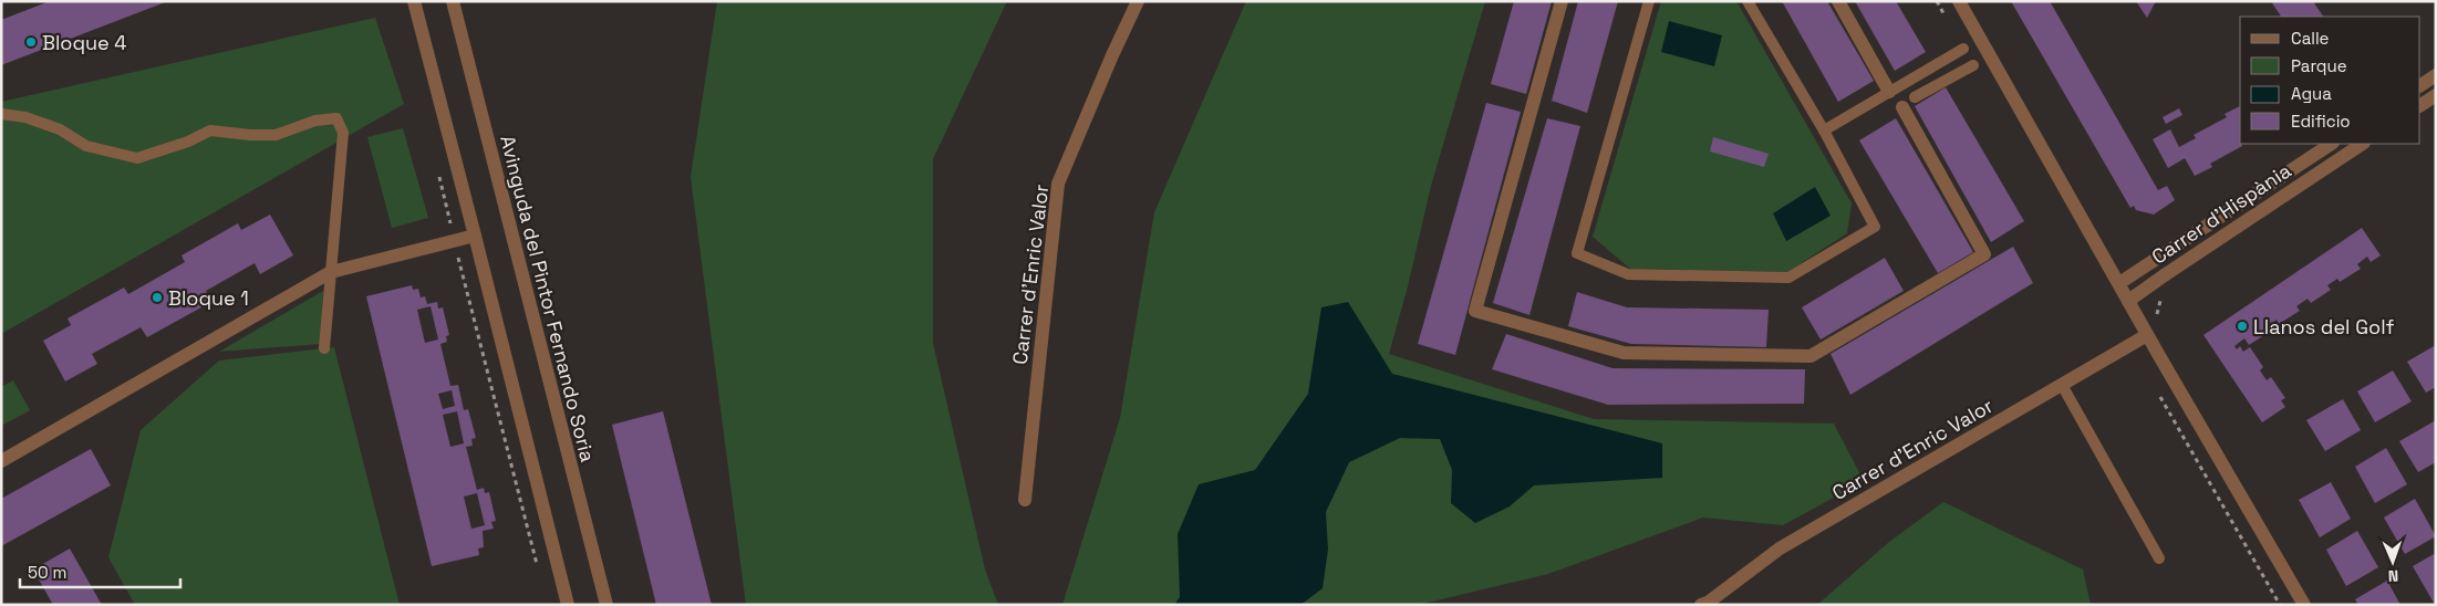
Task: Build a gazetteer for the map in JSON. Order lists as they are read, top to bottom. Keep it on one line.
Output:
{"streets":{"street":["Carrer d'Hispània","Carrer d'Enric Valor","Avinguda del Pintor Fernando Soria"]},"places":["Bloque 4","Bloque 1","Llanos del Golf"],"legend":["Calle","Parque","Agua","Edificio"],"scale_bar":"50 m","north":"bottom"}
